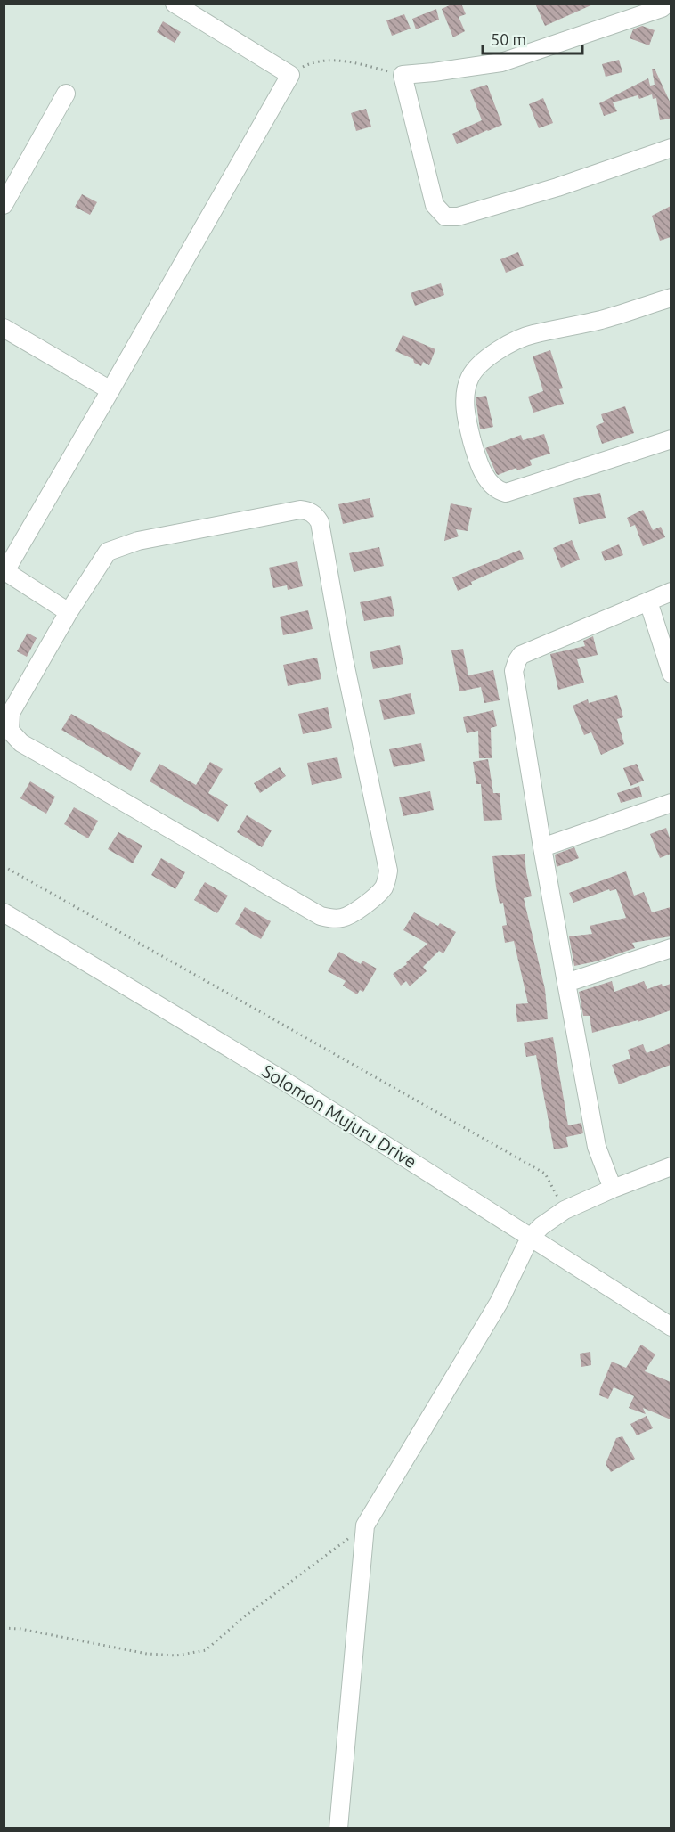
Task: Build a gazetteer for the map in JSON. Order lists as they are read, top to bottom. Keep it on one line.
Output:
{"streets":{"street":["Solomon Mujuru Drive"]},"scale_bar":"50 m"}
